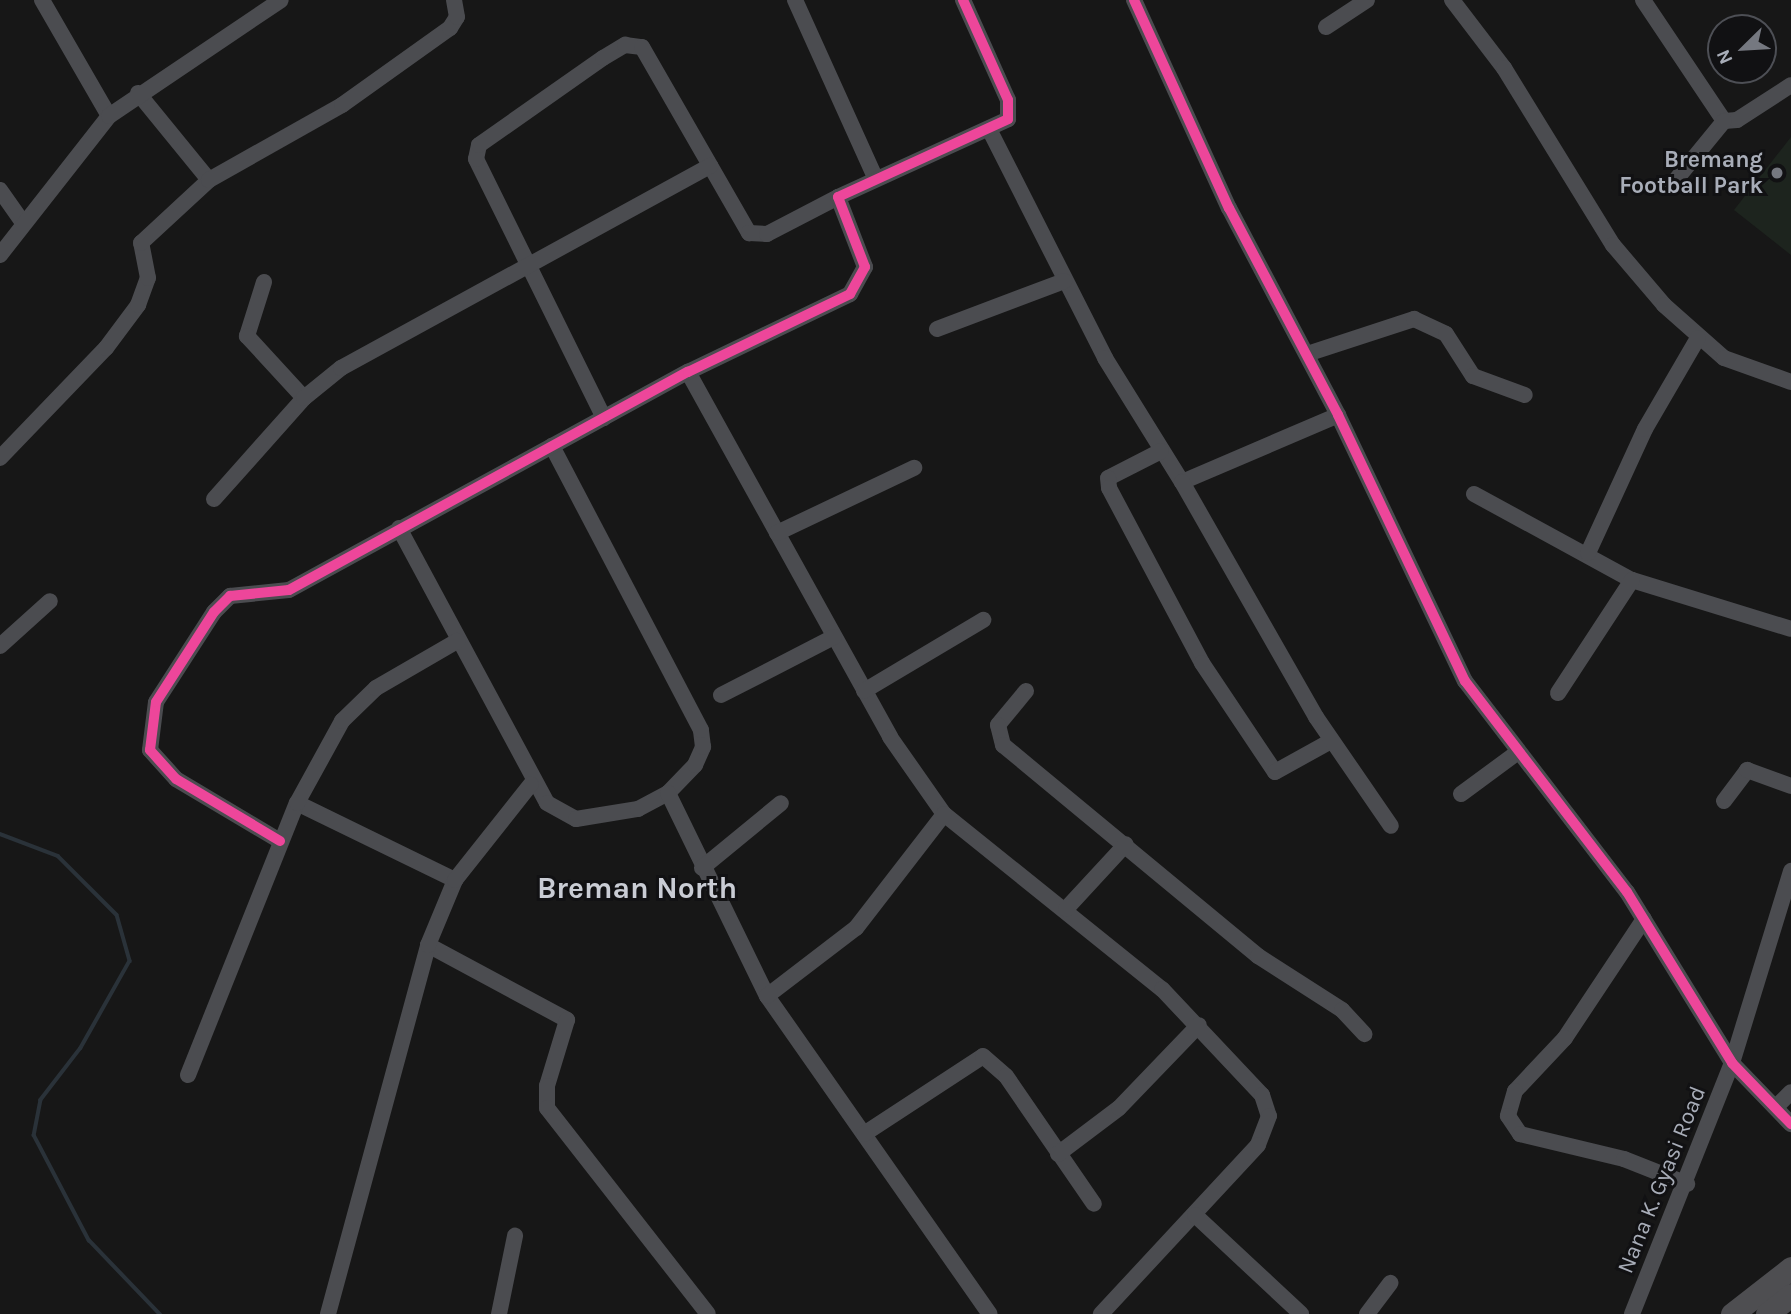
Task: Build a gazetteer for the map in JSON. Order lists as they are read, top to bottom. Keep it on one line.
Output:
{"streets":{"street":["Nana K. Gyasi Road"]},"districts":["Breman North"],"places":["Bremang Football Park"],"north":"bottom left"}
